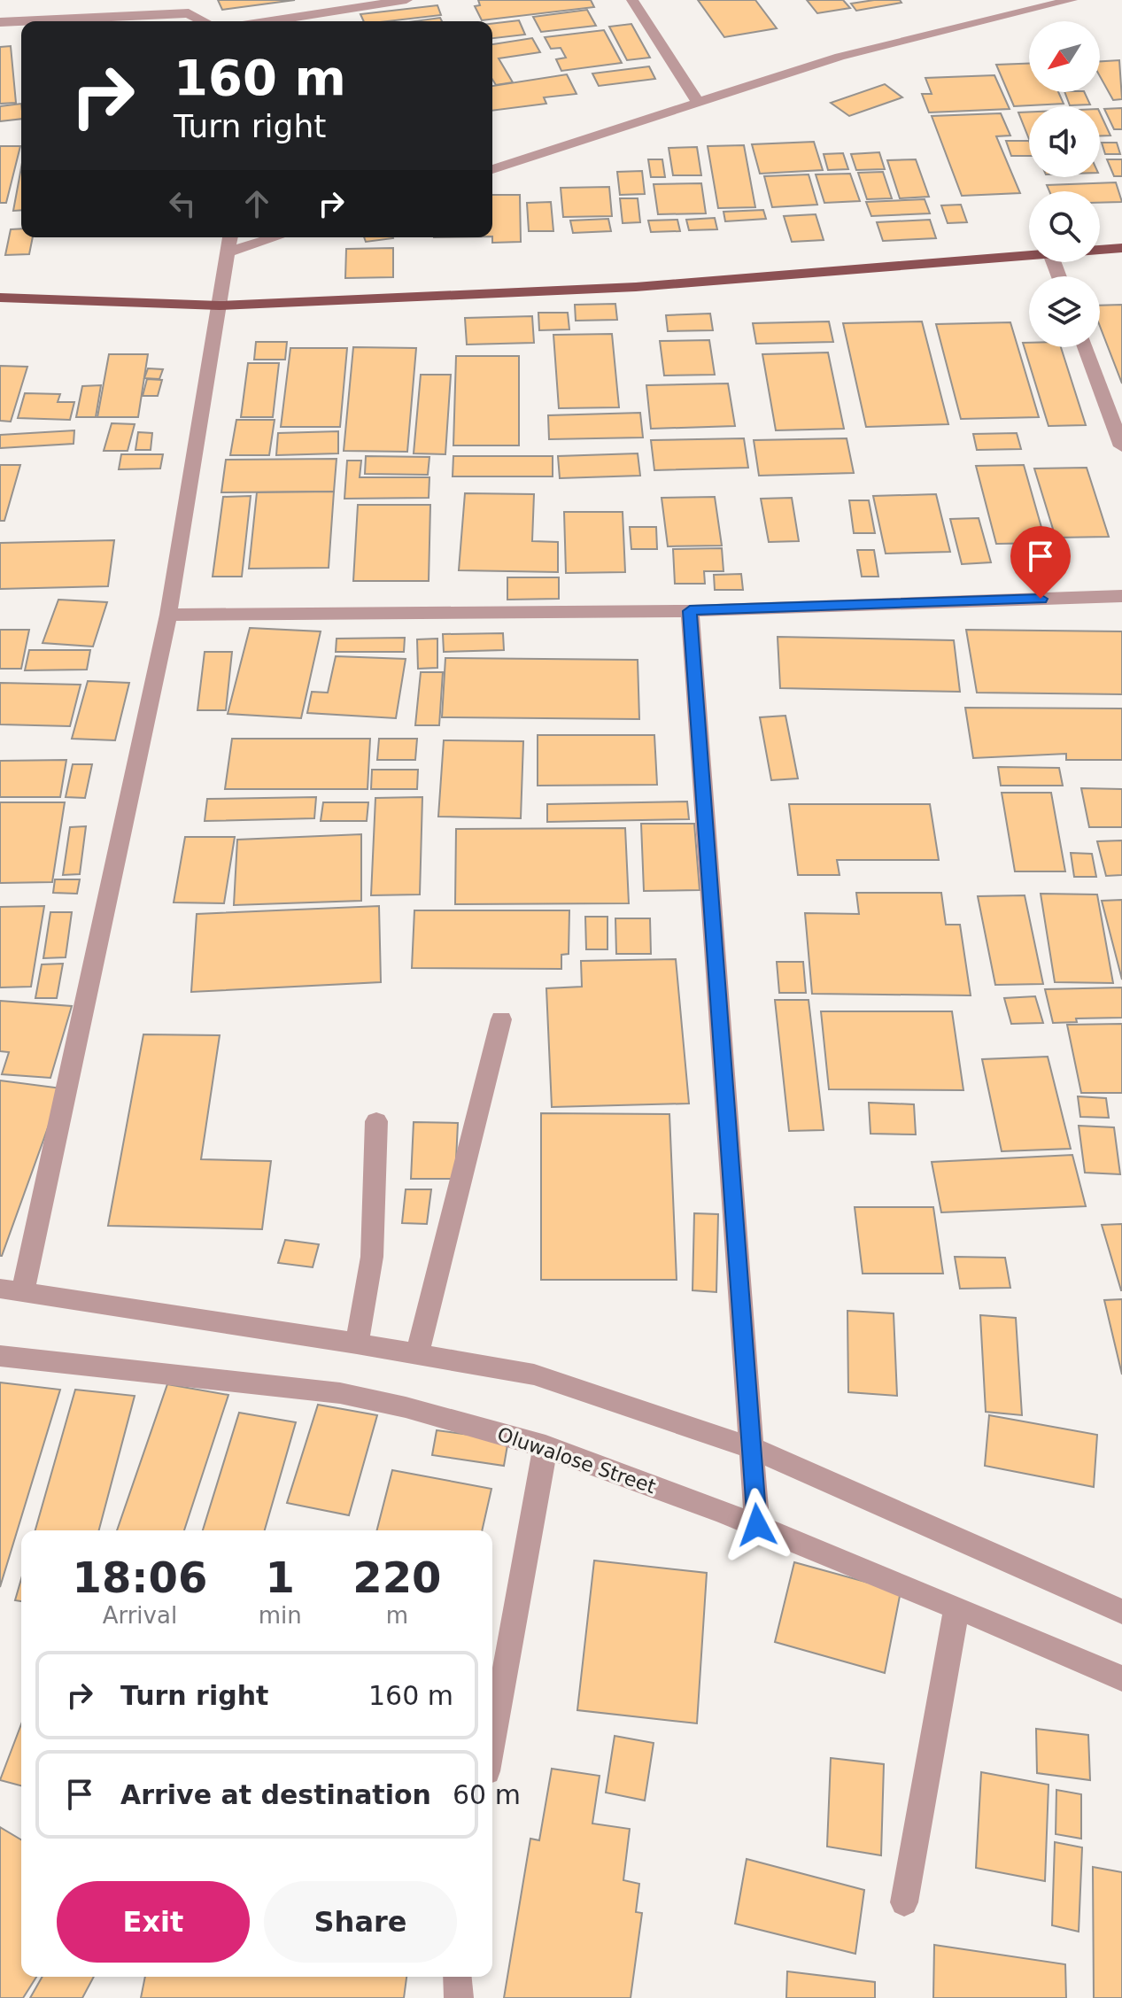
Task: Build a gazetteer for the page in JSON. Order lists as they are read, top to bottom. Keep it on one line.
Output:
{"streets":{"street":["Oluwalose Street"]},"north":"bottom left","page":{"turn":["160 m","Turn right"],"eta":["18:06","Arrival","1","min","220","m"],"list":[{"name":"Turn right","value":"160 m"},{"name":"Arrive at destination","value":"60 m"}],"buttons":["Exit","Share"]}}
